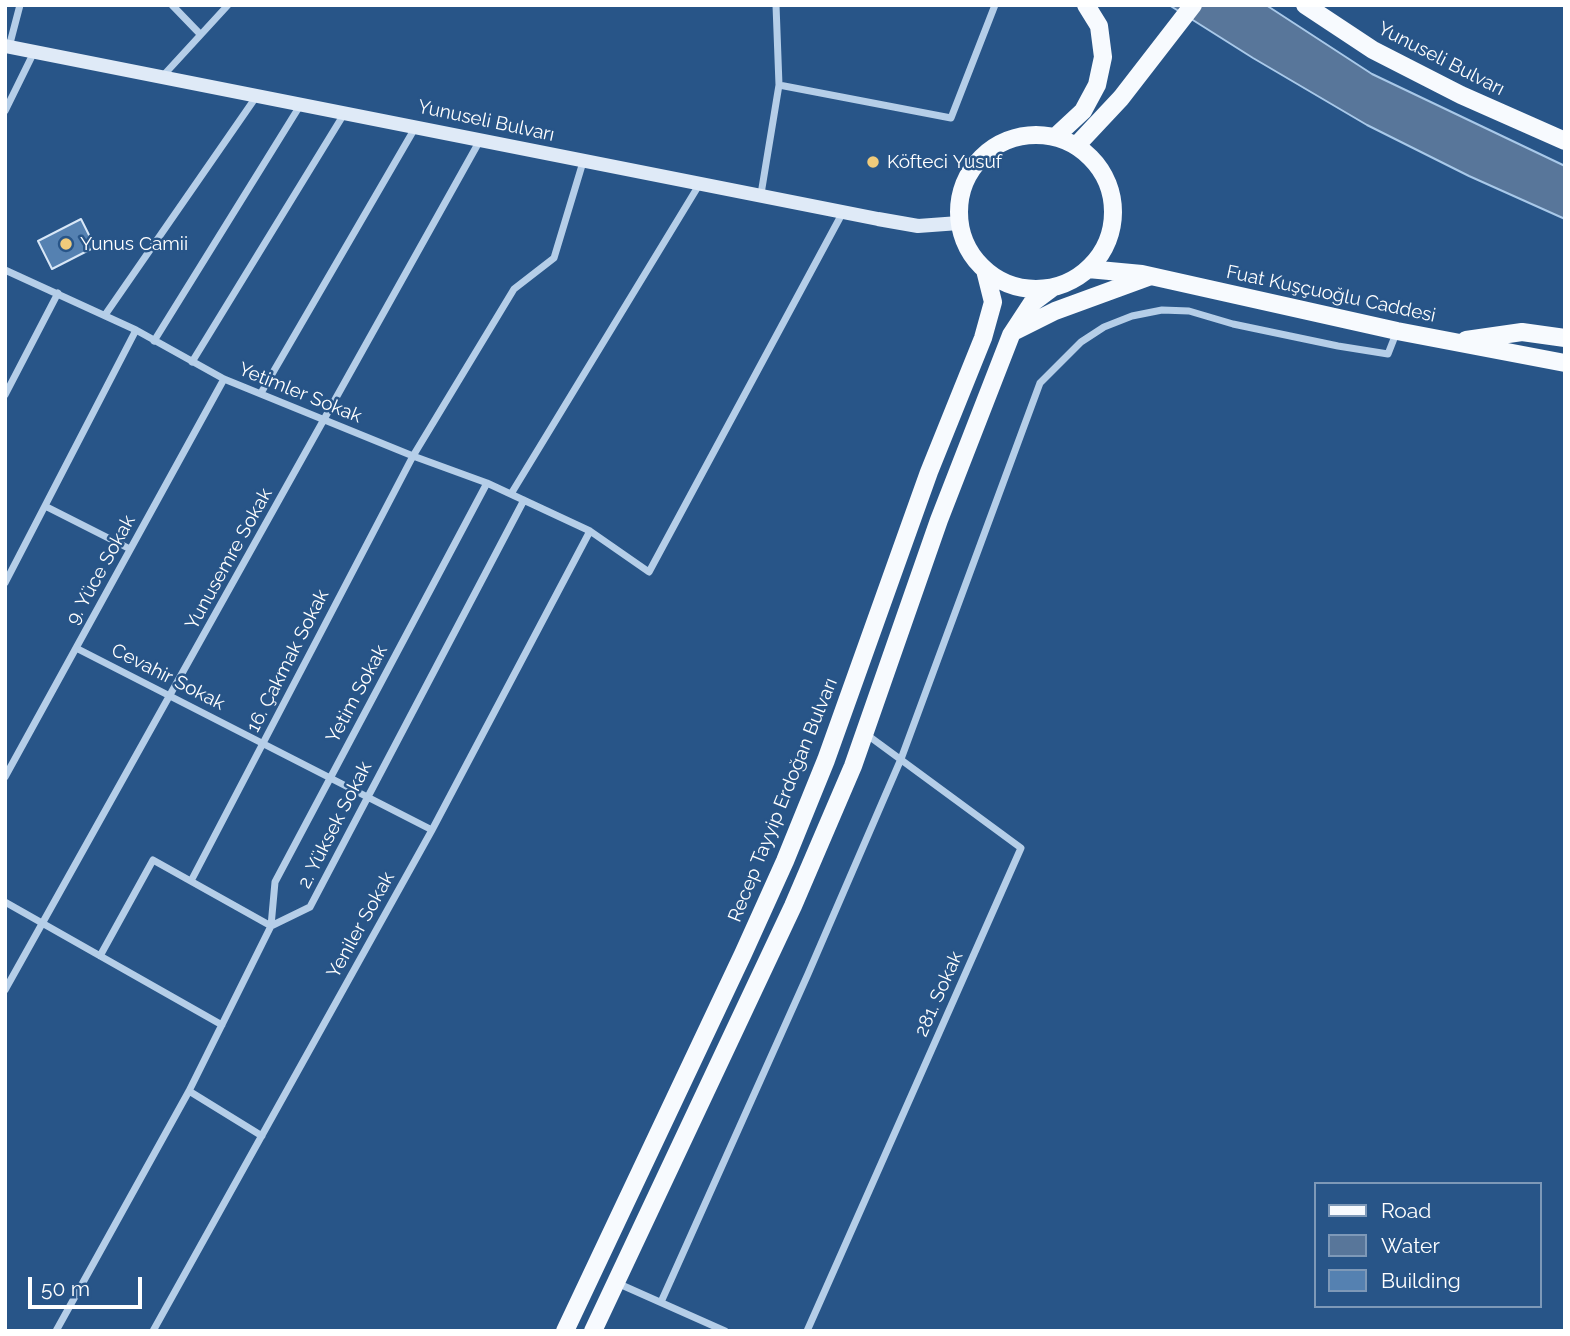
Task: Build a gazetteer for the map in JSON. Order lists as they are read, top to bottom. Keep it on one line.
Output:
{"streets":{"main road":["Yunuseli Bulvarı","Fuat Kuşçuoğlu Caddesi","Recep Tayyip Erdoğan Bulvarı"],"street":["Yetimler Sokak","Yunusemre Sokak","9. Yüce Sokak","16. Çakmak Sokak","Cevahir Sokak","Yetim Sokak","2. Yüksek Sokak","Yeniler Sokak","281. Sokak"]},"crossings":[["Yunuseli Bulvarı","Fuat Kuşçuoğlu Caddesi"],["Yunuseli Bulvarı","Yetimler Sokak"],["Yunuseli Bulvarı","Yunusemre Sokak"],["Yunuseli Bulvarı","16. Çakmak Sokak"],["Yunuseli Bulvarı","Recep Tayyip Erdoğan Bulvarı"],["Fuat Kuşçuoğlu Caddesi","Recep Tayyip Erdoğan Bulvarı"],["Yetimler Sokak","Yunusemre Sokak"],["Yetimler Sokak","9. Yüce Sokak"],["Yetimler Sokak","16. Çakmak Sokak"],["Yetimler Sokak","Yetim Sokak"],["Yetimler Sokak","2. Yüksek Sokak"],["Yetimler Sokak","Yeniler Sokak"],["Yunusemre Sokak","Cevahir Sokak"],["9. Yüce Sokak","Cevahir Sokak"],["16. Çakmak Sokak","Cevahir Sokak"],["Cevahir Sokak","Yetim Sokak"],["Cevahir Sokak","2. Yüksek Sokak"],["Cevahir Sokak","Yeniler Sokak"],["Yetim Sokak","2. Yüksek Sokak"]],"places":["Köfteci Yusuf","Yunus Camii"],"legend":["Road","Water","Building"],"scale_bar":"50 m"}
